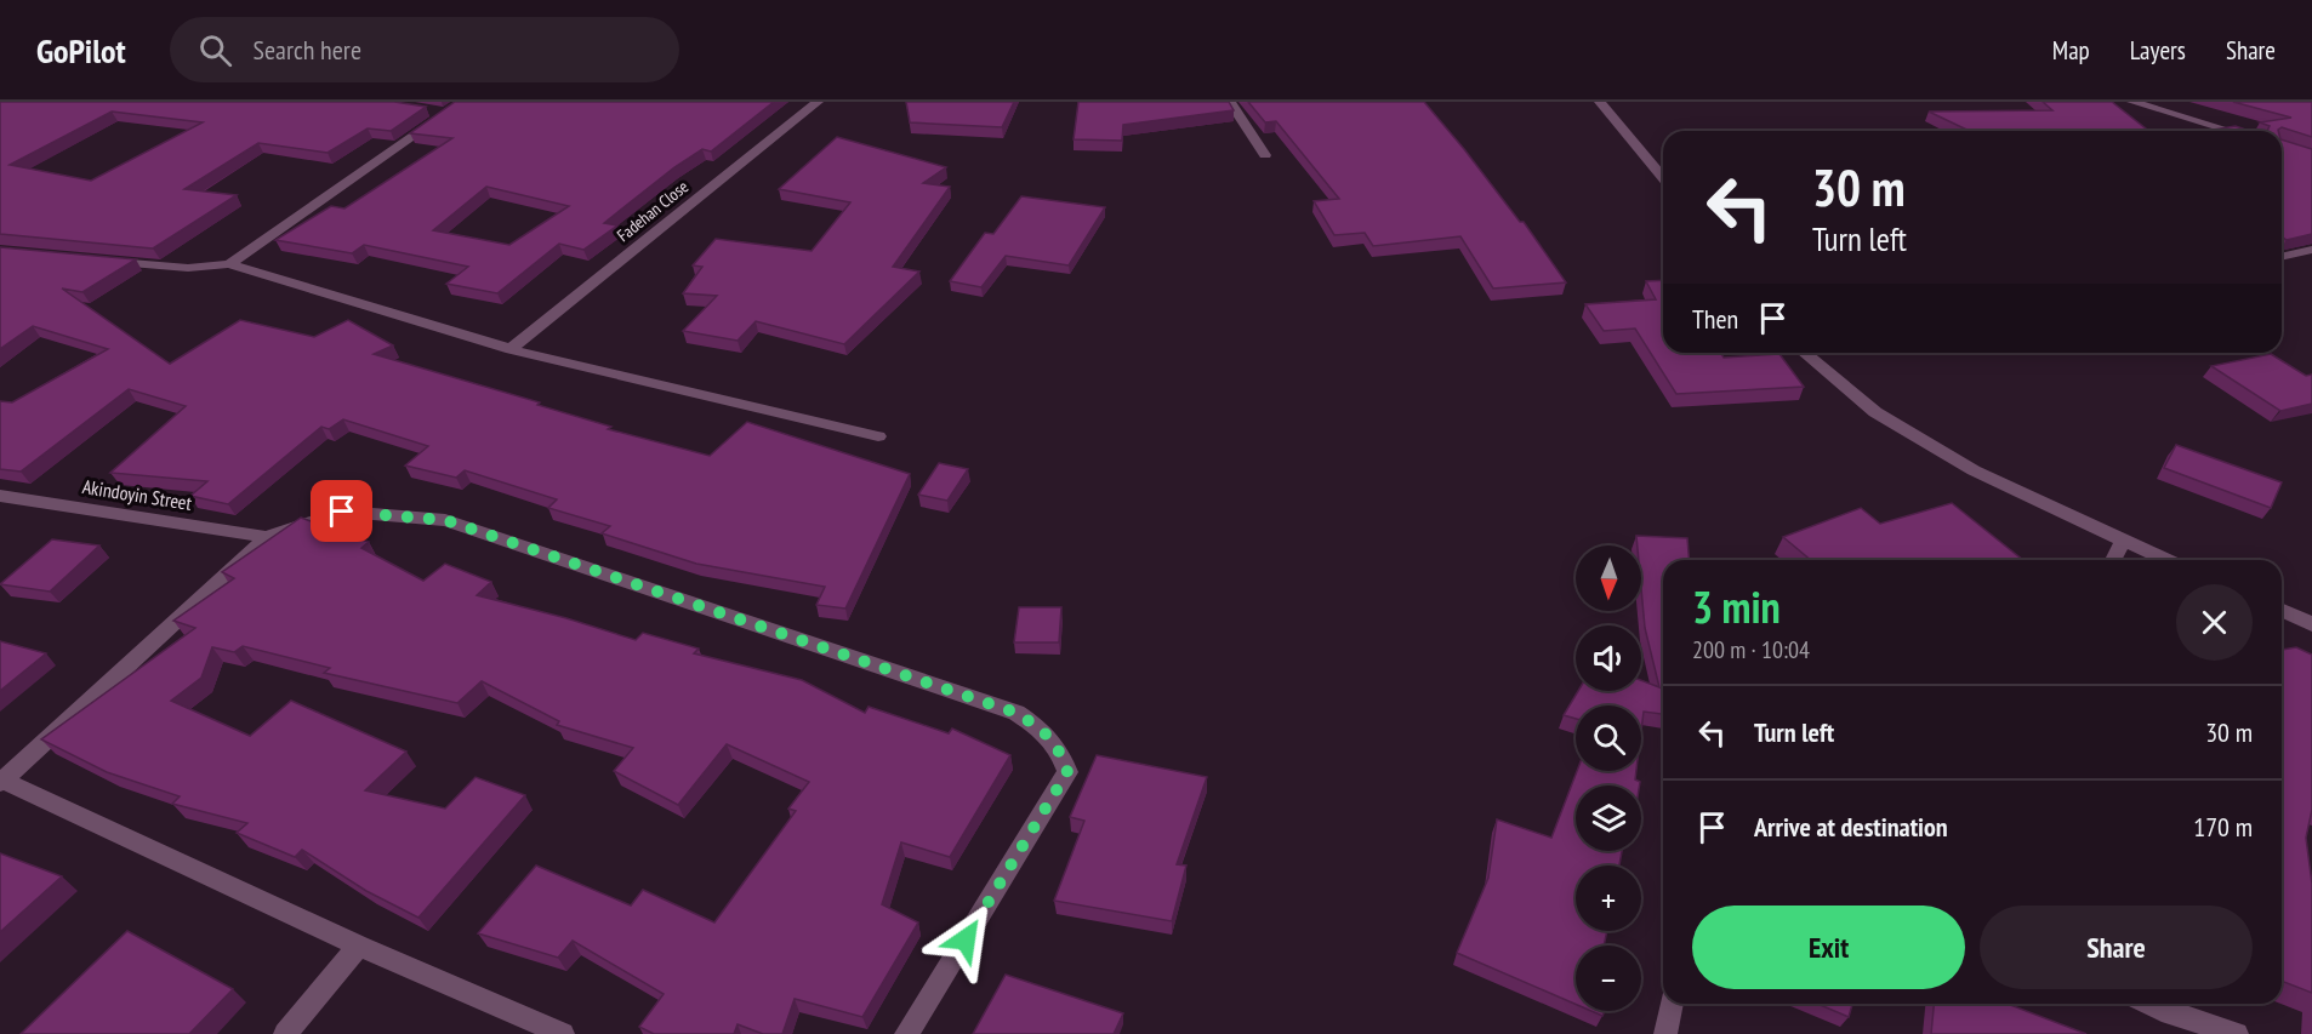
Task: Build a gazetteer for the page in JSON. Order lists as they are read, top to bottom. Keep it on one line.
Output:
{"streets":{"street":["Fadehan Close","Akindoyin Street"]},"north":"bottom","page":{"header":"GoPilot","search":"Search here","nav":["Map","Layers","Share"],"turn":["30 m","Turn left"],"then":"Then","map_buttons":["+","−"],"heading":["3 min","200 m · 10:04"],"list":[{"name":"Turn left","value":"30 m"},{"name":"Arrive at destination","value":"170 m"}],"buttons":["Exit","Share"]}}
